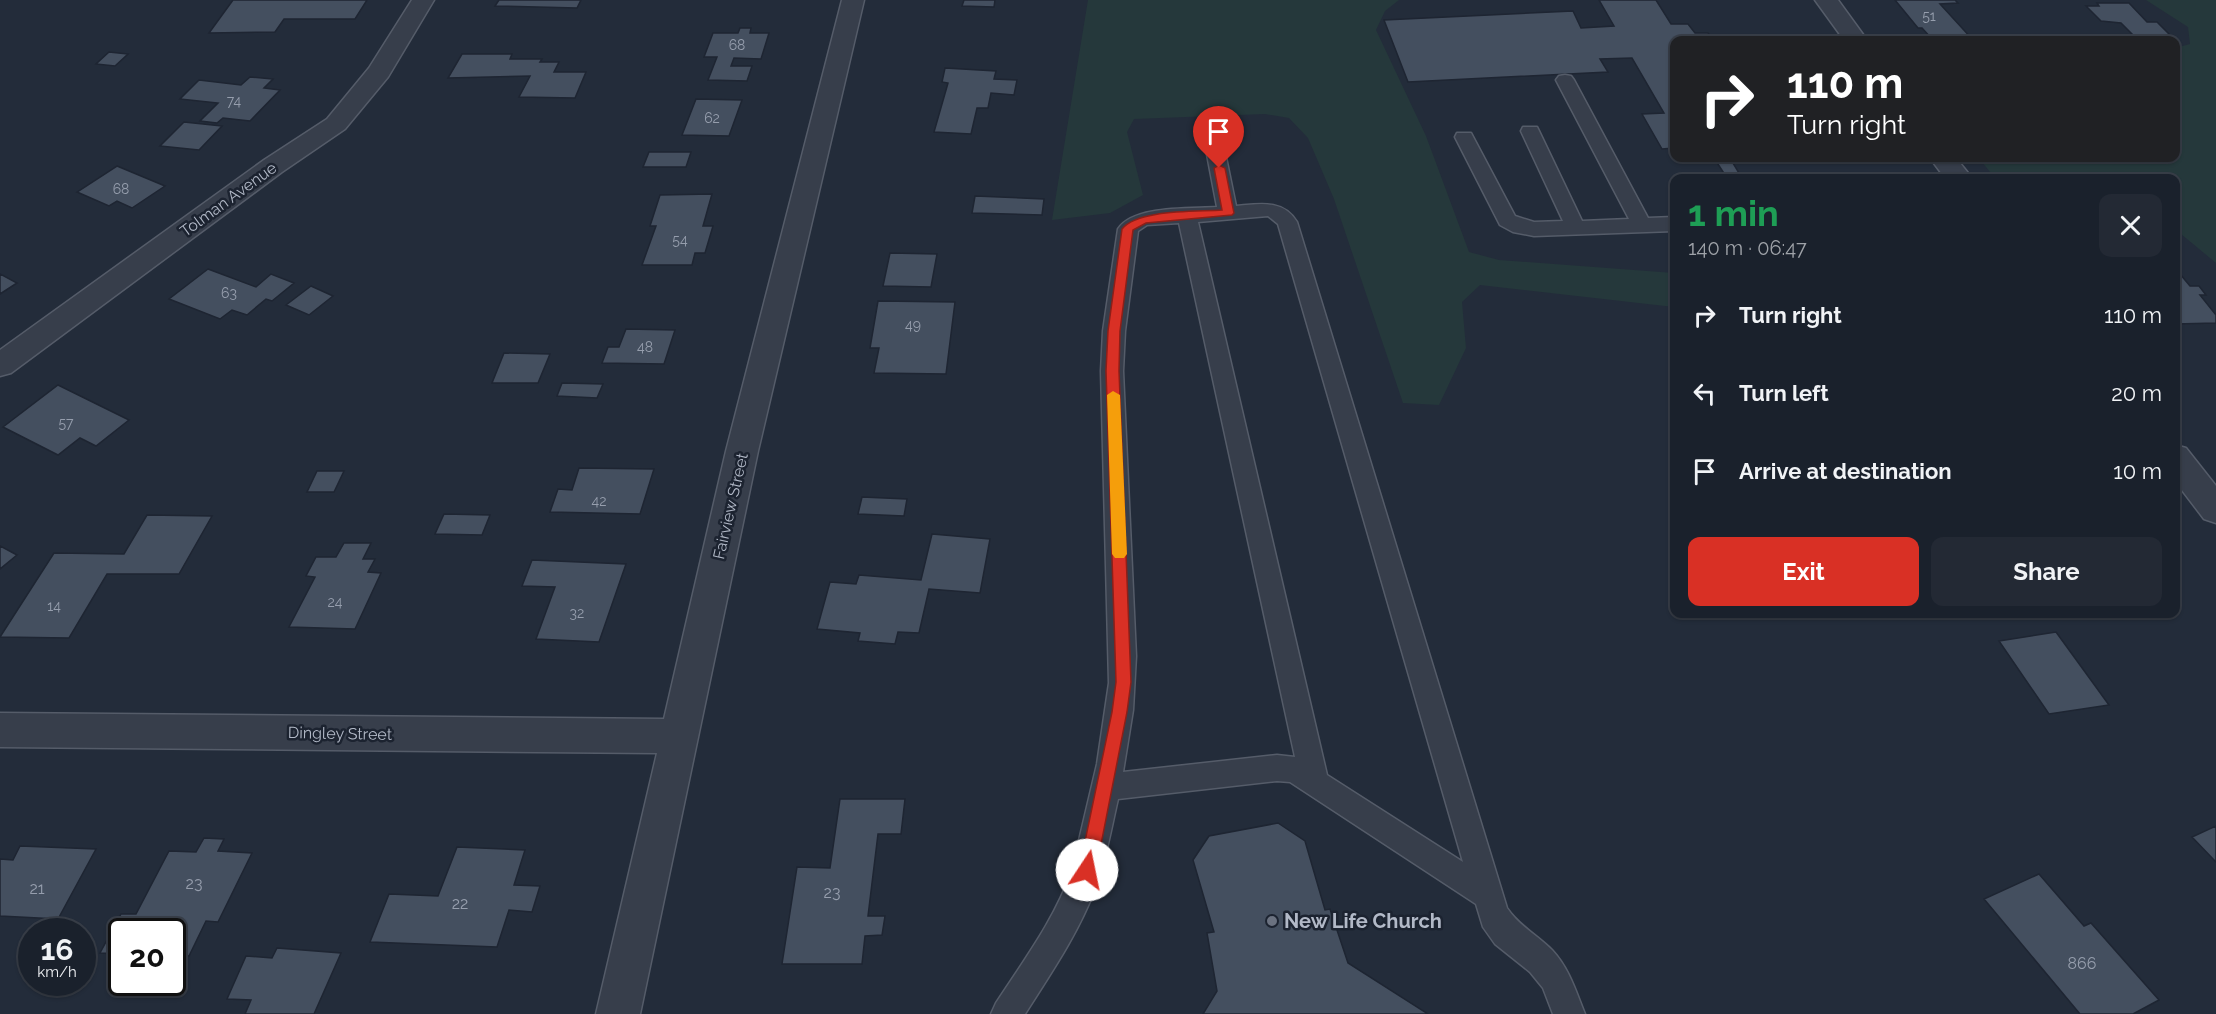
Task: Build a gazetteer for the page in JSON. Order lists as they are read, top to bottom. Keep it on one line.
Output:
{"streets":{"street":["Tolman Avenue","Fairview Street","Dingley Street"]},"crossings":[["Fairview Street","Dingley Street"]],"places":["New Life Church"],"house_numbers":["51","68","74","62","68","54","63","49","48","57","42","24","14","32","23","21","23","22","866"],"page":{"turn":["110 m","Turn right"],"heading":["1 min","140 m · 06:47"],"list":[{"name":"Turn right","value":"110 m"},{"name":"Turn left","value":"20 m"},{"name":"Arrive at destination","value":"10 m"}],"buttons":["Exit","Share"],"speed":"16 km/h","limit":"20"}}
